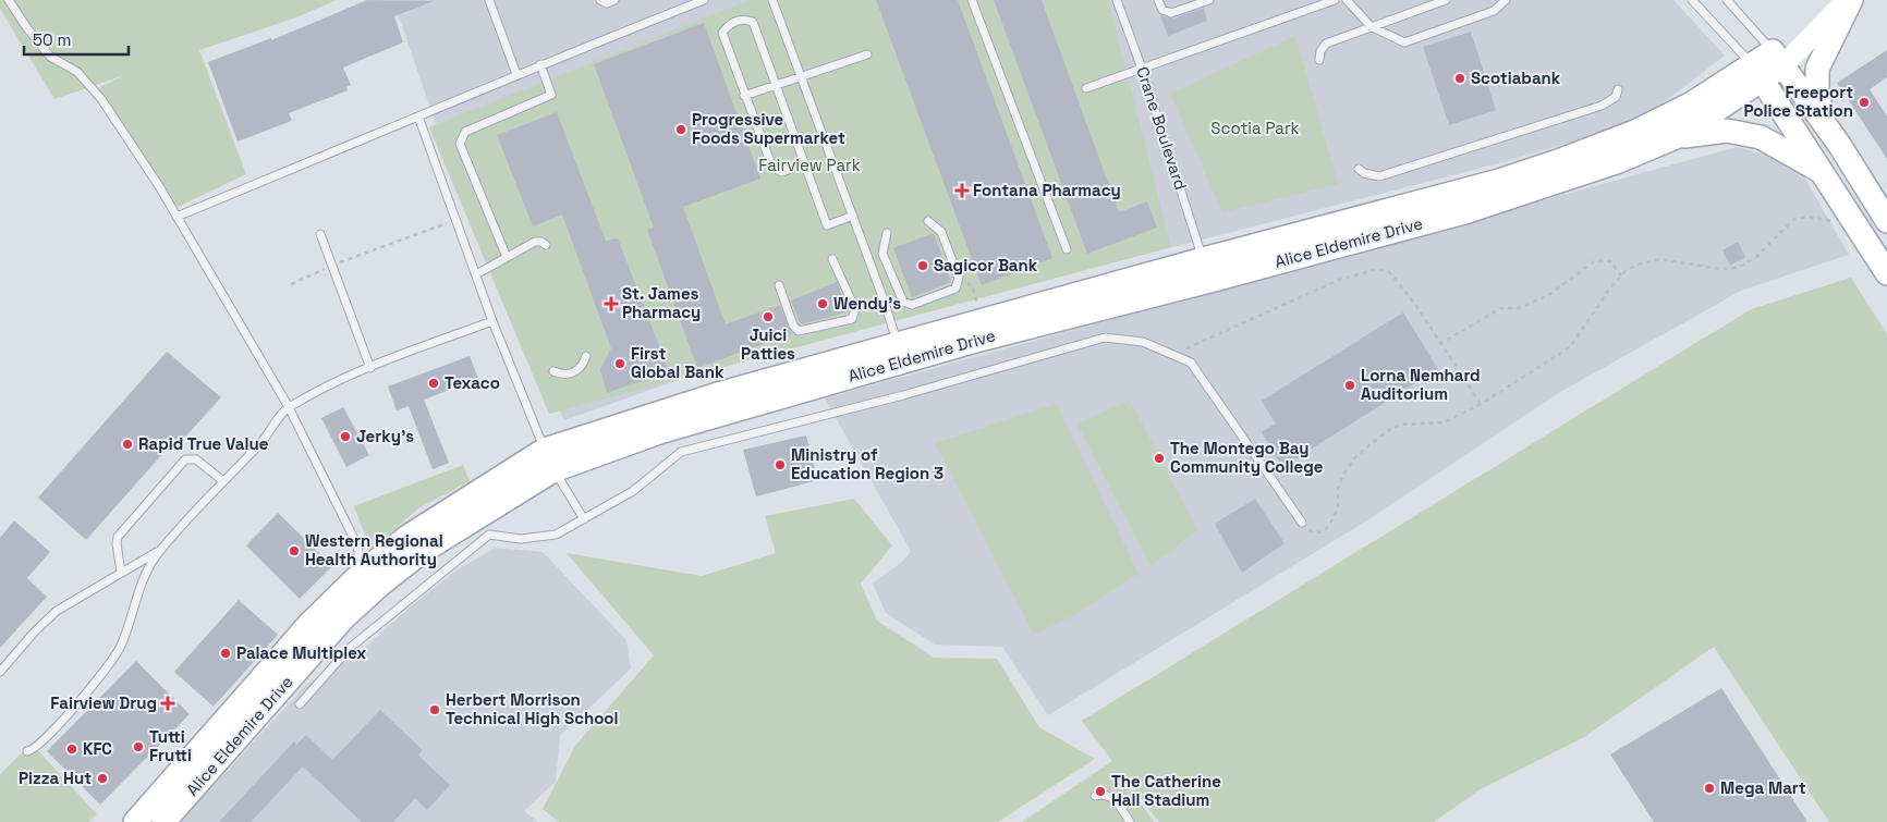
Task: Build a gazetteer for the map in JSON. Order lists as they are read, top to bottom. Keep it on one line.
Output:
{"streets":{"main road":["Alice Eldemire Drive"],"lane":["Crane Boulevard"]},"crossings":[["Crane Boulevard","Alice Eldemire Drive"]],"parks":["Scotia Park","Fairview Park"],"places":{"other":["Scotiabank","Freeport Police Station","Progressive Foods Supermarket","Sagicor Bank","Wendy's","Juici Patties","First Global Bank","Texaco","Lorna Nemhard Auditorium","Jerky's","Rapid True Value","The Montego Bay Community College","Ministry of Education Region 3","Western Regional Health Authority","Palace Multiplex","Herbert Morrison Technical High School","Tutti Frutti","KFC","Pizza Hut","Mega Mart","The Catherine Hall Stadium"],"health":["Fontana Pharmacy","St. James Pharmacy","Fairview Drug"]},"scale_bar":"50 m"}
